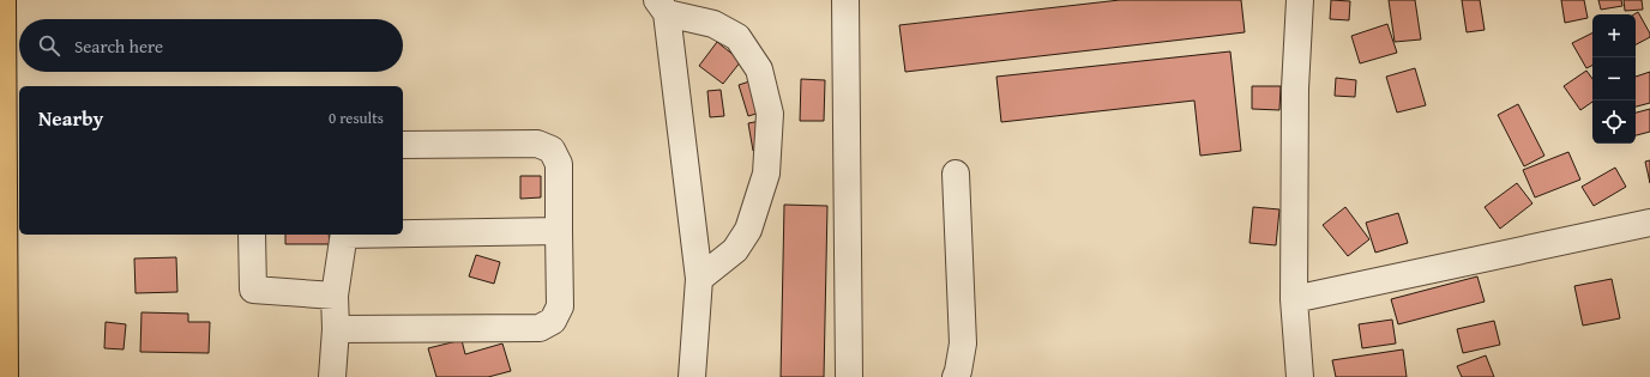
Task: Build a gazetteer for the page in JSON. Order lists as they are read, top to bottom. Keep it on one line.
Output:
{"page":{"map_buttons":["+","−"],"search":"Search here","heading":["Nearby","0 results"]}}
